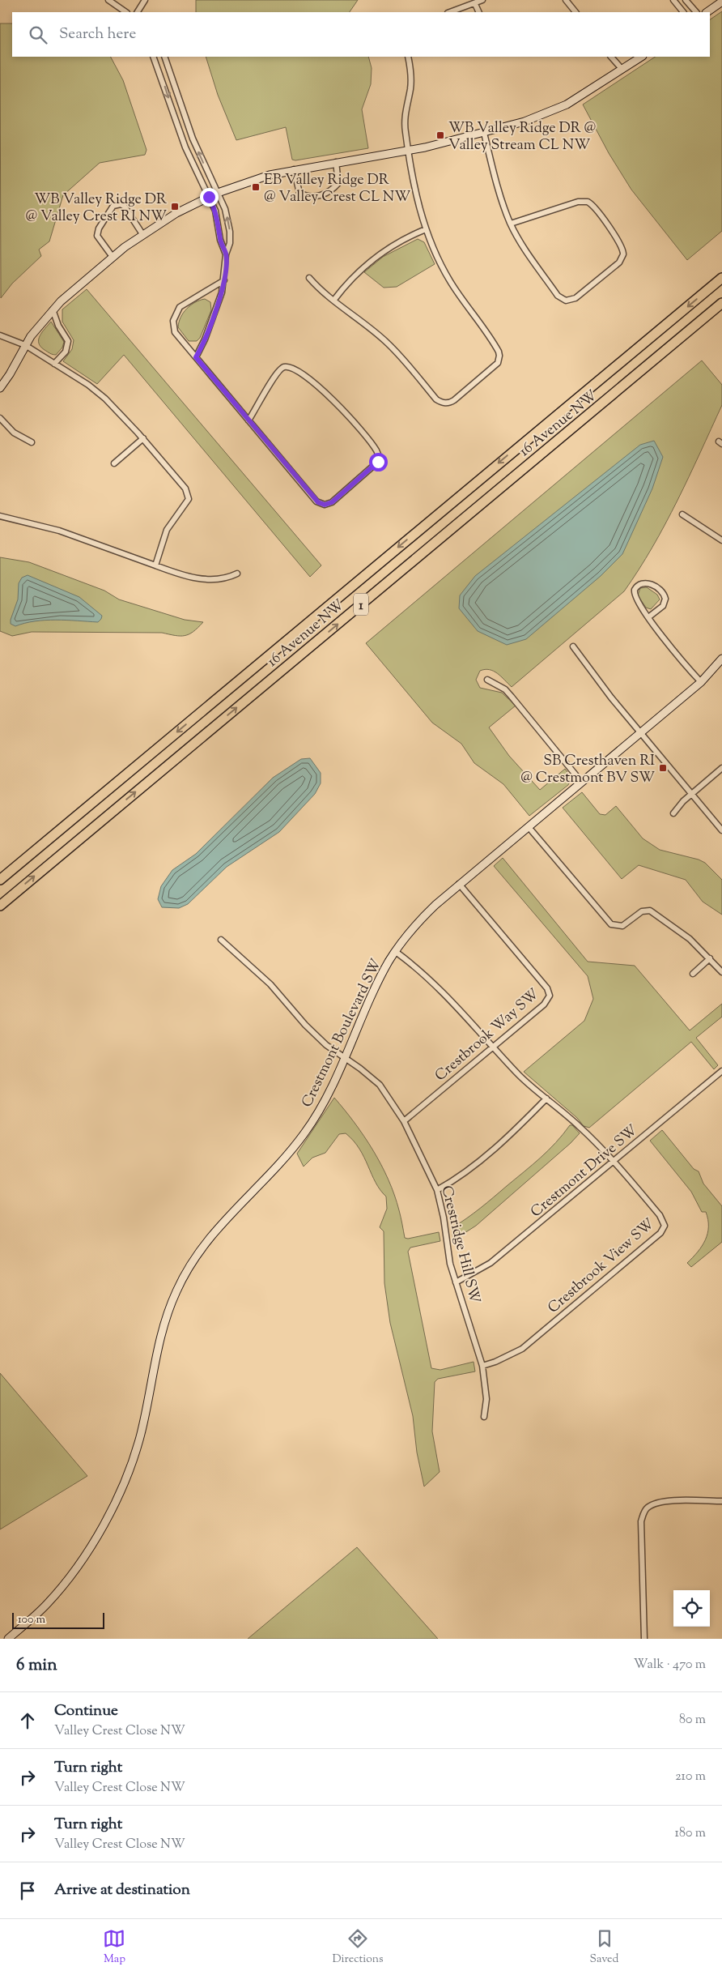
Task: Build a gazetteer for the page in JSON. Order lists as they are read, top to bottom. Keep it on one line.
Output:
{"streets":{"highway":["16 Avenue NW","1"],"street":["Crestmont Boulevard SW","Crestbrook Way SW","Crestmont Drive SW","Crestridge Hill SW","Crestbrook View SW"]},"crossings":[["Crestmont Boulevard SW","Crestbrook Way SW"],["Crestmont Boulevard SW","Crestridge Hill SW"],["Crestbrook Way SW","Crestridge Hill SW"],["Crestmont Drive SW","Crestridge Hill SW"],["Crestmont Drive SW","Crestbrook View SW"],["Crestridge Hill SW","Crestbrook View SW"]],"places":{"transit":["WB Valley Ridge DR @ Valley Stream CL NW","EB Valley Ridge DR @ Valley Crest CL NW","WB Valley Ridge DR @ Valley Crest RI NW","SB Cresthaven RI @ Crestmont BV SW"]},"scale_bar":"100 m","page":{"search":"Search here","scale":"100 m","heading":["6 min","Walk · 470 m"],"list":[["Continue","Valley Crest Close NW","80 m"],["Turn right","Valley Crest Close NW","210 m"],["Turn right","Valley Crest Close NW","180 m"],"Arrive at destination"],"nav":["Map","Directions","Saved"]}}
